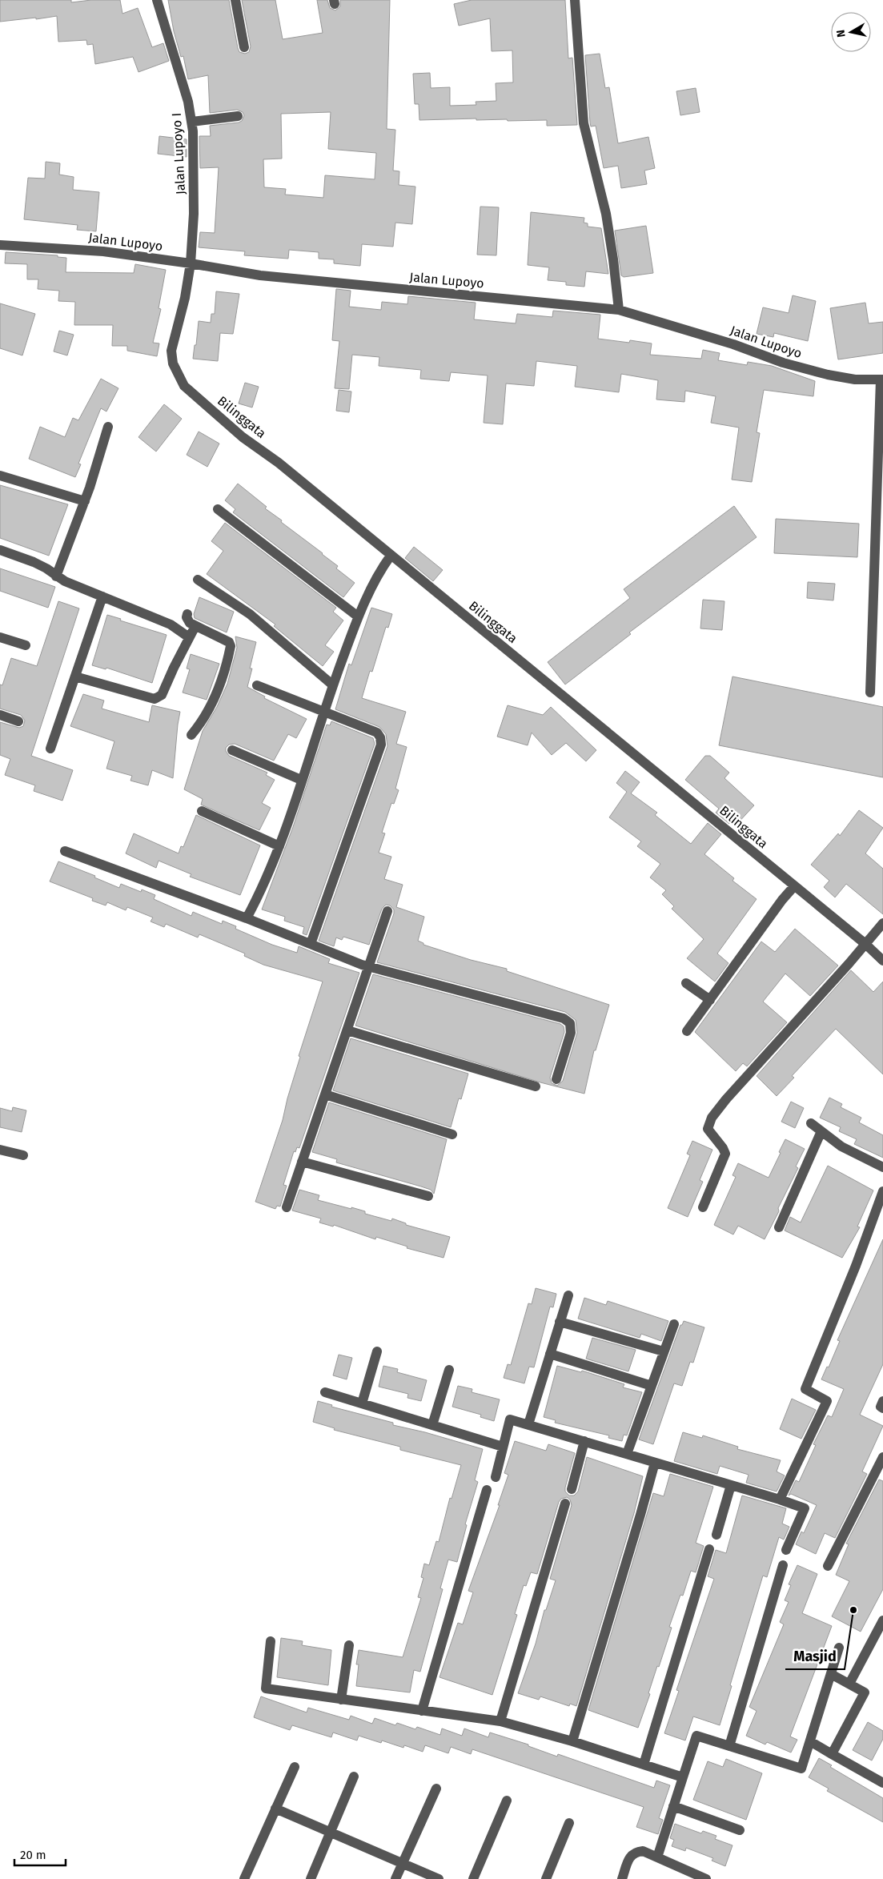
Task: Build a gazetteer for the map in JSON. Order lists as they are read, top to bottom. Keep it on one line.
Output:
{"streets":{"street":["Jalan Lupoyo I","Jalan Lupoyo","Bilinggata"]},"crossings":[["Jalan Lupoyo I","Jalan Lupoyo"],["Jalan Lupoyo I","Bilinggata"],["Jalan Lupoyo","Bilinggata"]],"places":["Masjid"],"scale_bar":"20 m","north":"left"}
